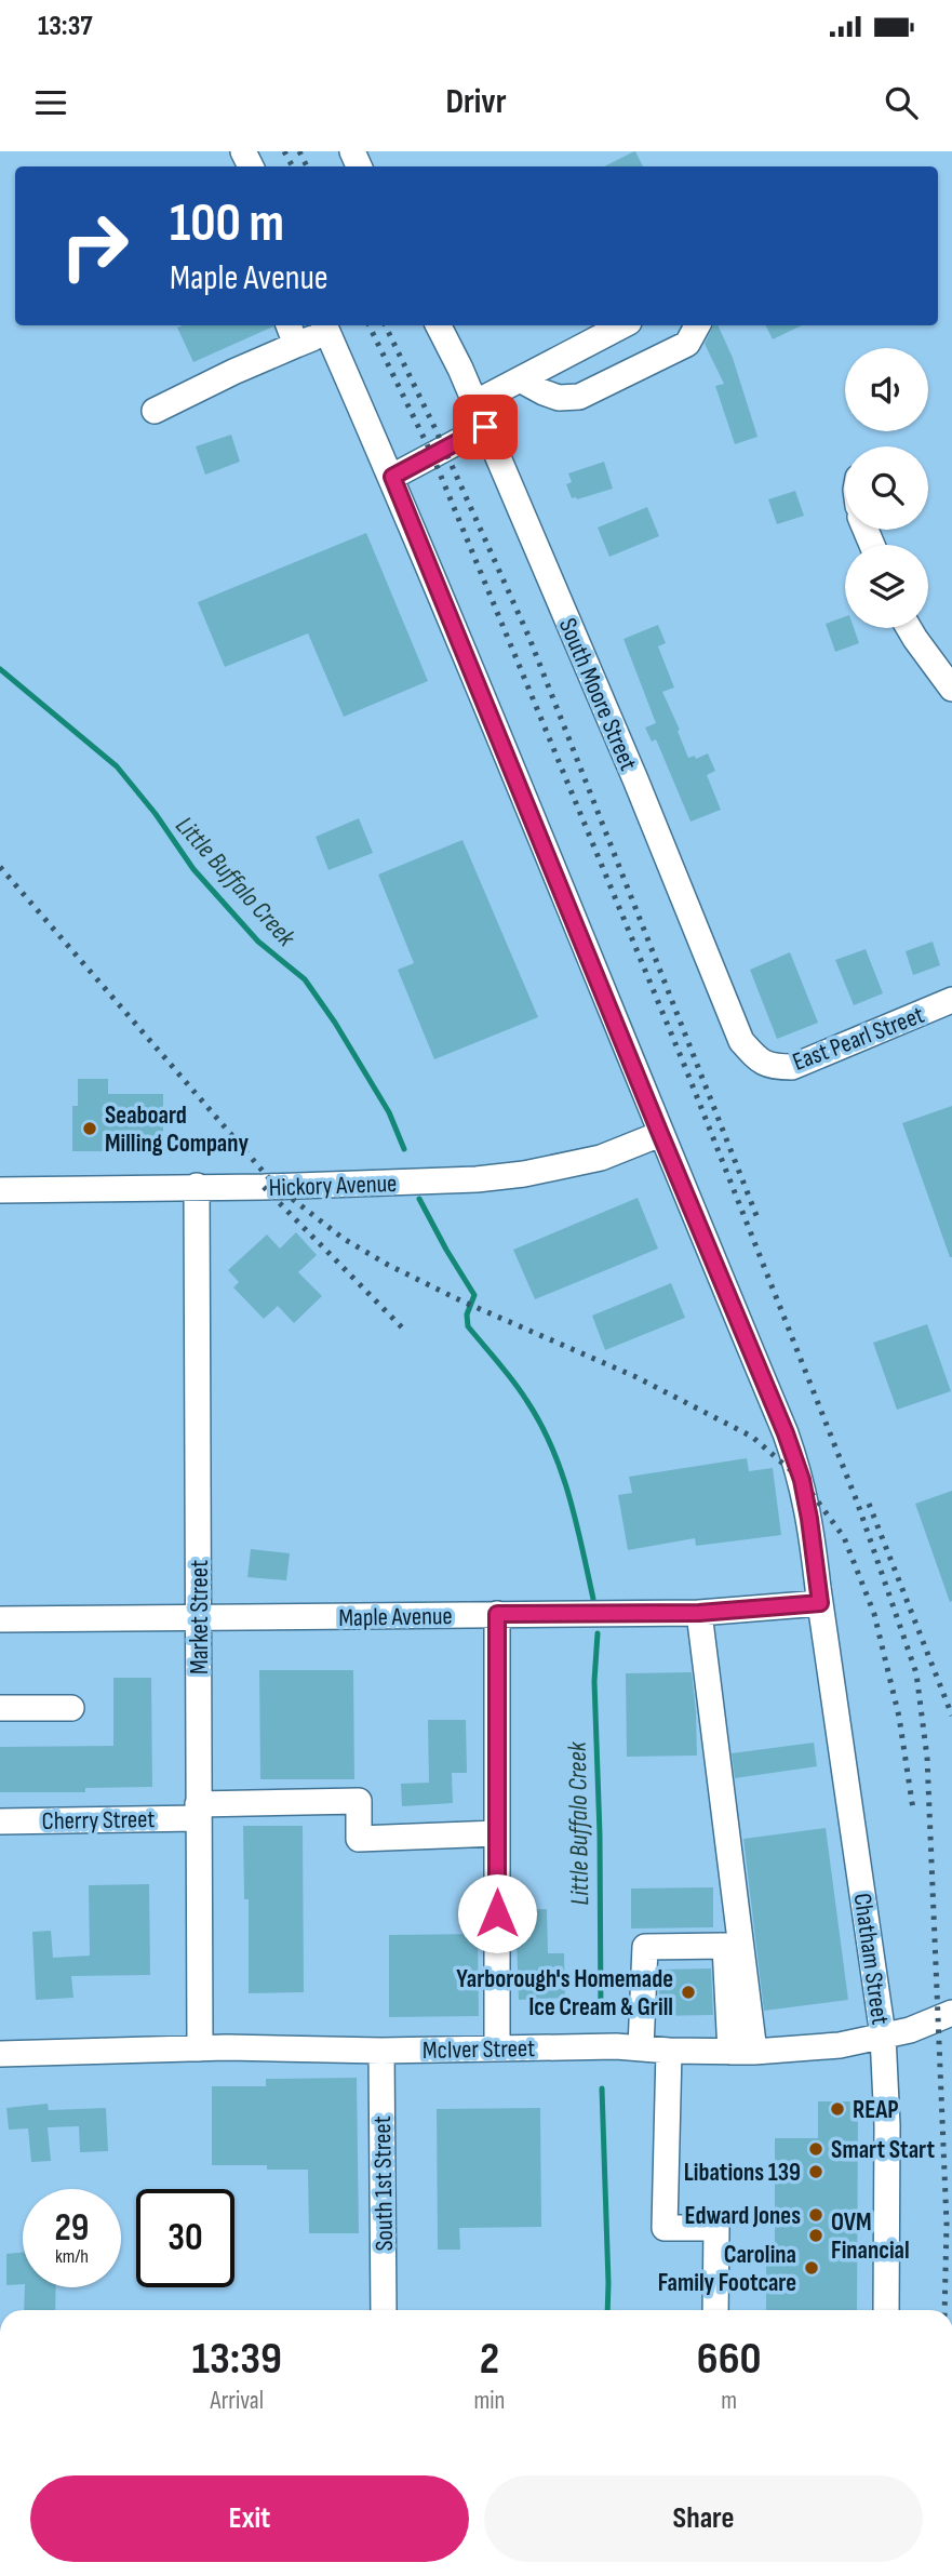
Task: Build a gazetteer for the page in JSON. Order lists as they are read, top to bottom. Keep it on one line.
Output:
{"streets":{"street":["South Moore Street","East Pearl Street","Hickory Avenue","Maple Avenue","Market Street","Cherry Street","Chatham Street","McIver Street","South 1st Street"]},"crossings":[["South Moore Street","East Pearl Street"],["Hickory Avenue","Market Street"],["Hickory Avenue","Chatham Street"],["Maple Avenue","Market Street"],["Maple Avenue","Chatham Street"],["Market Street","Cherry Street"],["Market Street","McIver Street"],["Chatham Street","McIver Street"],["McIver Street","South 1st Street"]],"water":["Little Buffalo Creek"],"places":["Seaboard Milling Company","Yarborough's Homemade Ice Cream & Grill","REAP","Smart Start","Libations 139","Edward Jones","OVM Financial","Carolina Family Footcare"],"page":{"status":"13:37","header":"Drivr","turn":["100 m","Maple Avenue"],"speed":"29 km/h","limit":"30","eta":["13:39","Arrival","2","min","660","m"],"buttons":["Exit","Share"]}}
